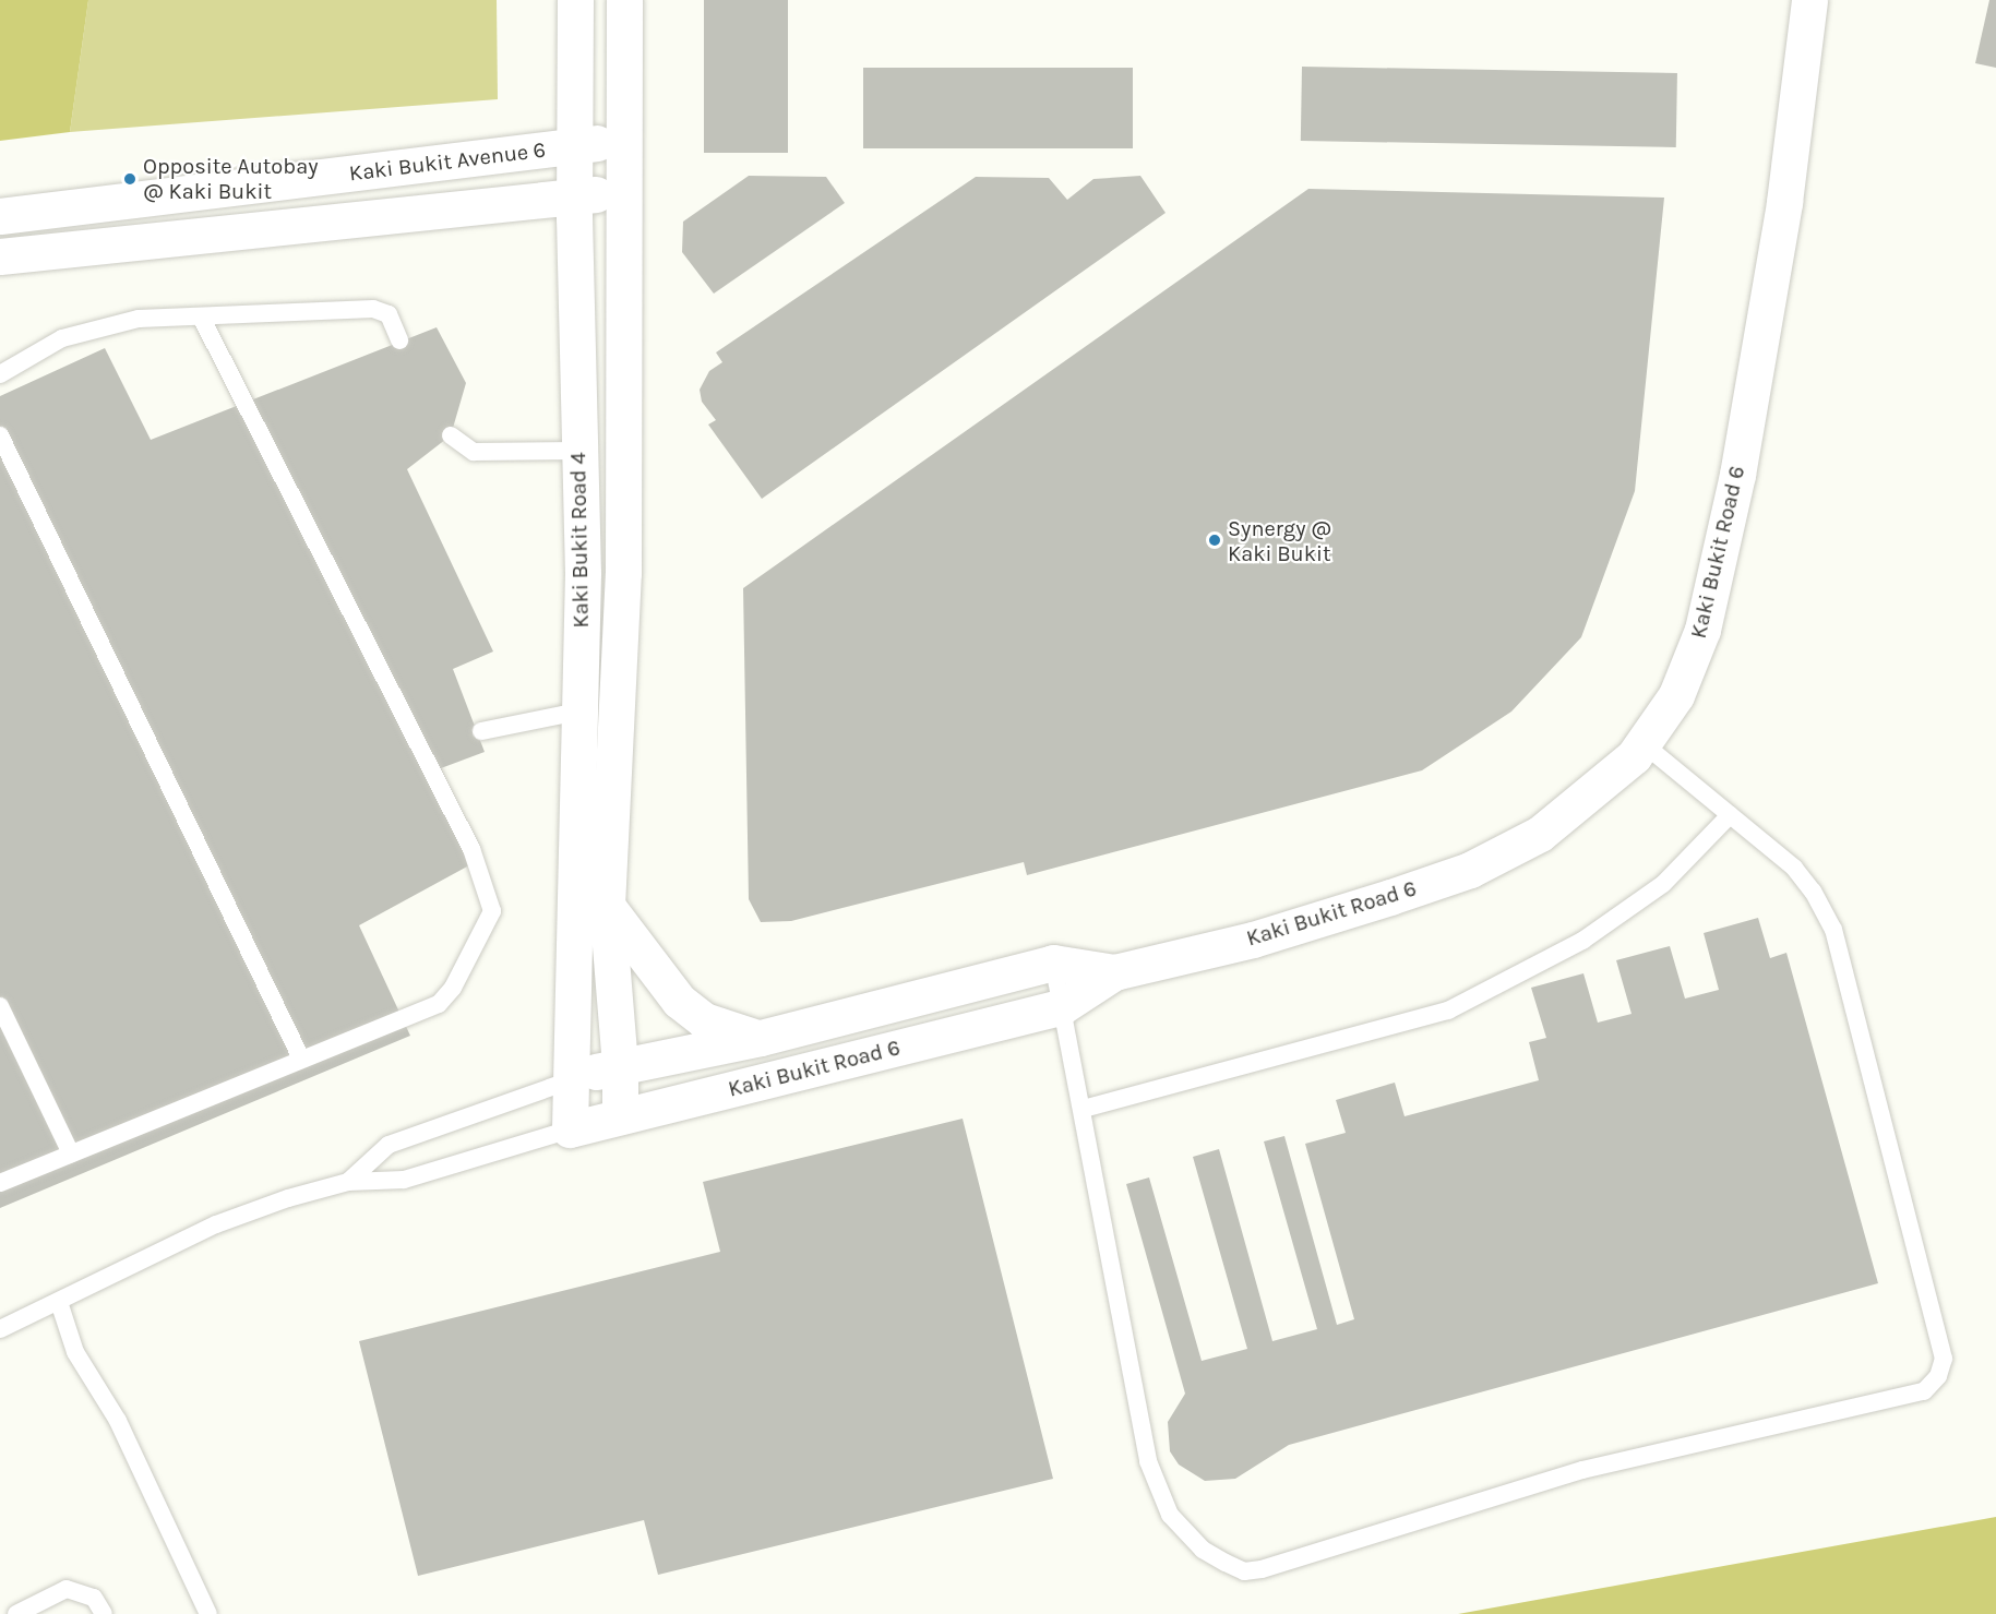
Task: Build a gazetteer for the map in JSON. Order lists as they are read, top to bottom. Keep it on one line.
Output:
{"streets":{"street":["Kaki Bukit Avenue 6","Kaki Bukit Road 4","Kaki Bukit Road 6"]},"crossings":[["Kaki Bukit Avenue 6","Kaki Bukit Road 4"],["Kaki Bukit Road 4","Kaki Bukit Road 6"]],"places":["Opposite Autobay @ Kaki Bukit","Synergy @ Kaki Bukit"]}
